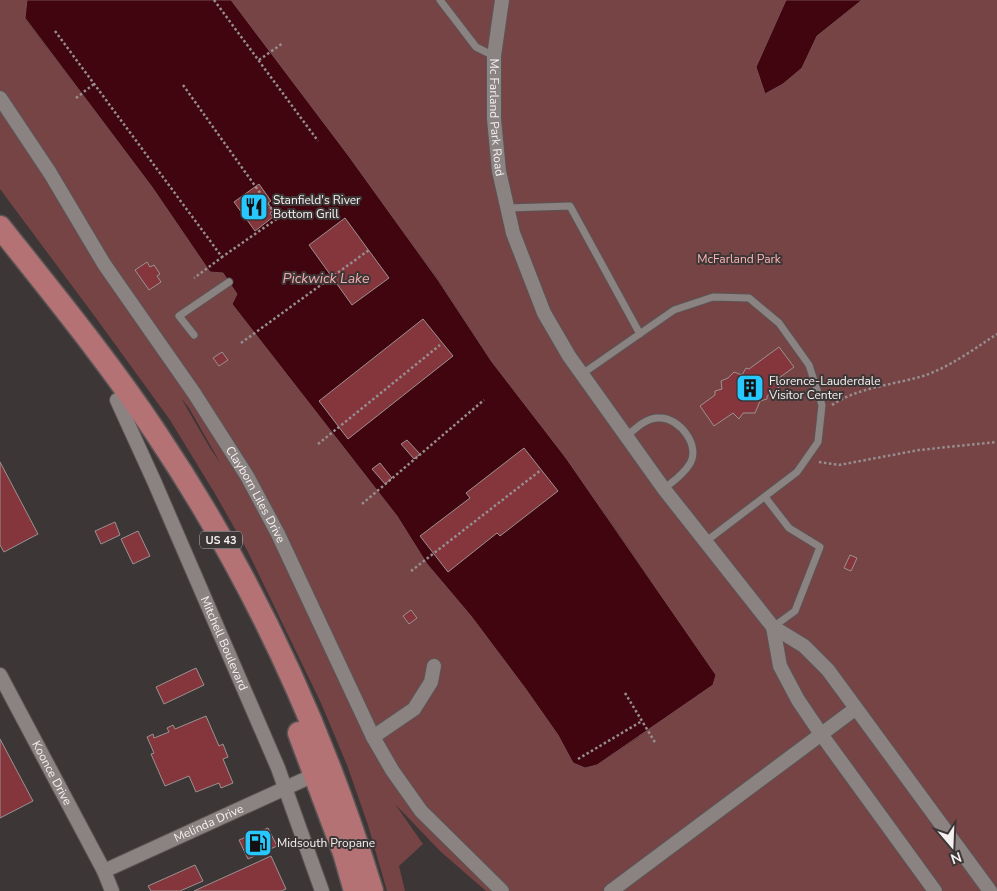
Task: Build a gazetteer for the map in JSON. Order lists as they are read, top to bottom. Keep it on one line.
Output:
{"streets":{"highway":["US 43"],"street":["Mc Farland Park Road","Clayborn Liles Drive","Mitchell Boulevard","Koonce Drive","Melinda Drive"]},"crossings":[["US 43","Mitchell Boulevard"],["US 43","Melinda Drive"],["Mitchell Boulevard","Melinda Drive"],["Koonce Drive","Melinda Drive"]],"water":["Pickwick Lake"],"parks":["McFarland Park"],"places":{"restaurant":["Stanfield's River Bottom Grill"],"building":["Florence-Lauderdale Visitor Center"],"fuel station":["Midsouth Propane"]},"north":"bottom"}
